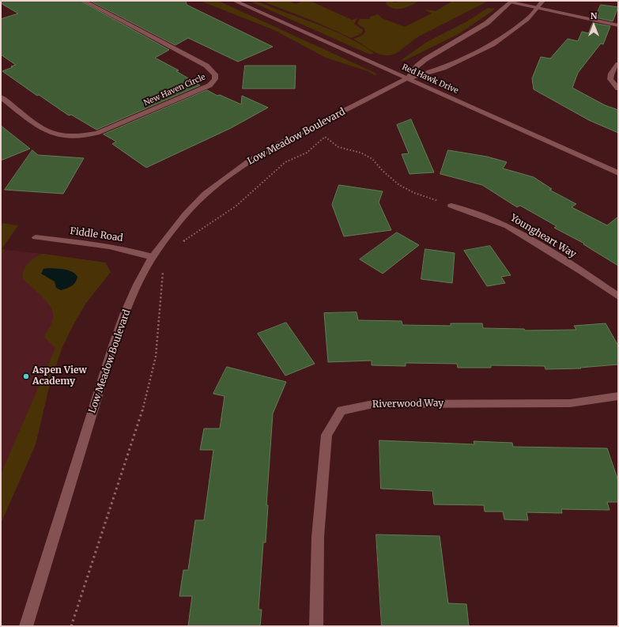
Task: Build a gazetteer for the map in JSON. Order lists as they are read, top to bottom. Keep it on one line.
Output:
{"streets":{"street":["Red Hawk Drive","New Haven Circle","Low Meadow Boulevard","Fiddle Road","Youngheart Way","Riverwood Way"]},"crossings":[["Red Hawk Drive","Low Meadow Boulevard"],["Low Meadow Boulevard","Fiddle Road"]],"places":["Aspen View Academy"],"north":"top"}
